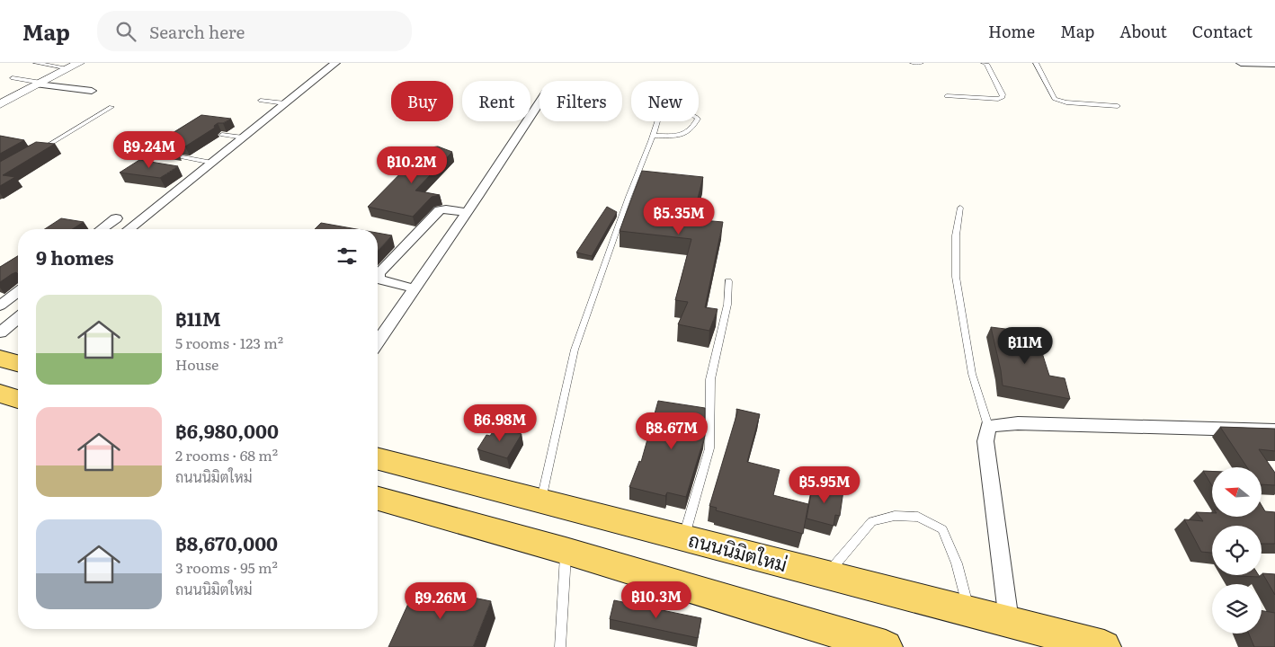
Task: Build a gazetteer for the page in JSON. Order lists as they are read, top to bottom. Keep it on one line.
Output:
{"streets":{"main road":["ถนนนิมิตใหม่"]},"north":"left","page":{"header":"Map","search":"Search here","nav":["Home","Map","About","Contact"],"chip":["Buy","Rent","Filters","New"],"price":["฿9.24M","฿10.2M","฿5.35M","฿11M","฿6.98M","฿8.67M","฿5.95M","฿10.3M","฿9.26M"],"heading":"9 homes","list":[{"name":"฿11M","note":"5 rooms · 123 m² · House"},{"name":"฿6,980,000","note":"2 rooms · 68 m² · ถนนนิมิตใหม่"},{"name":"฿8,670,000","note":"3 rooms · 95 m² · ถนนนิมิตใหม่"}]}}
